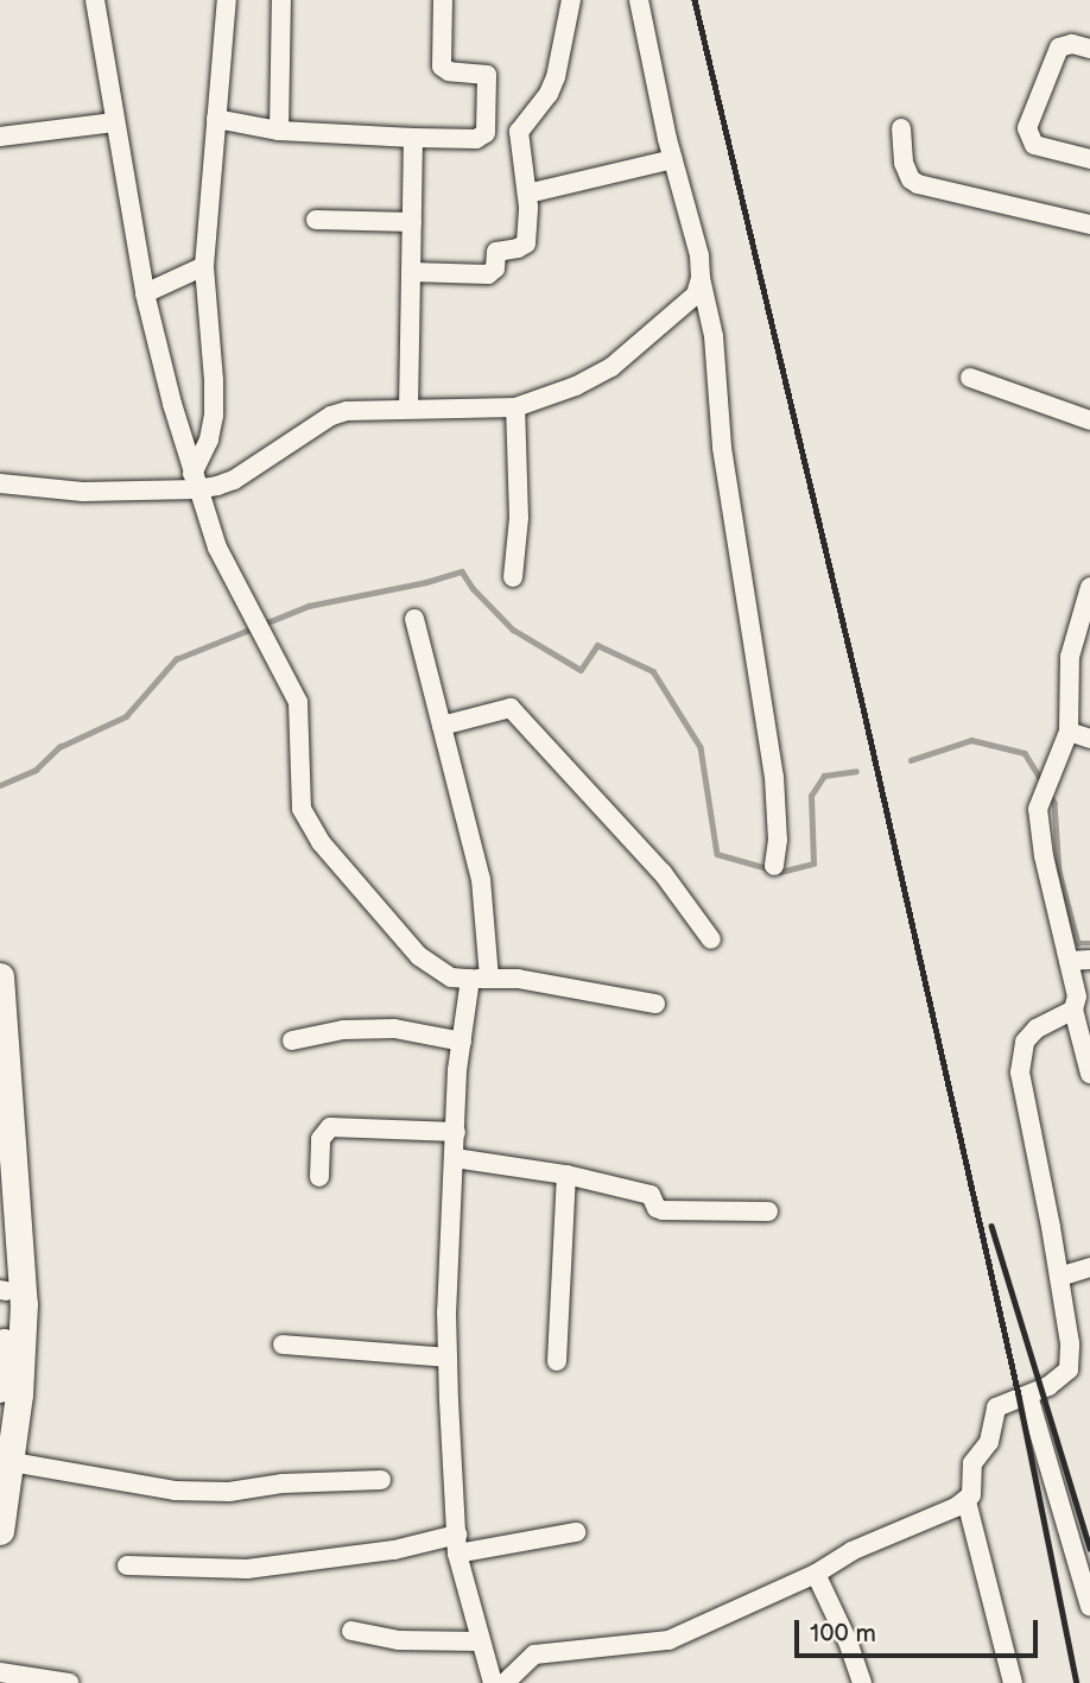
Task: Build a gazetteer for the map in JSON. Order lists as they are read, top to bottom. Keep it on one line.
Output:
{"scale_bar":"100 m"}
